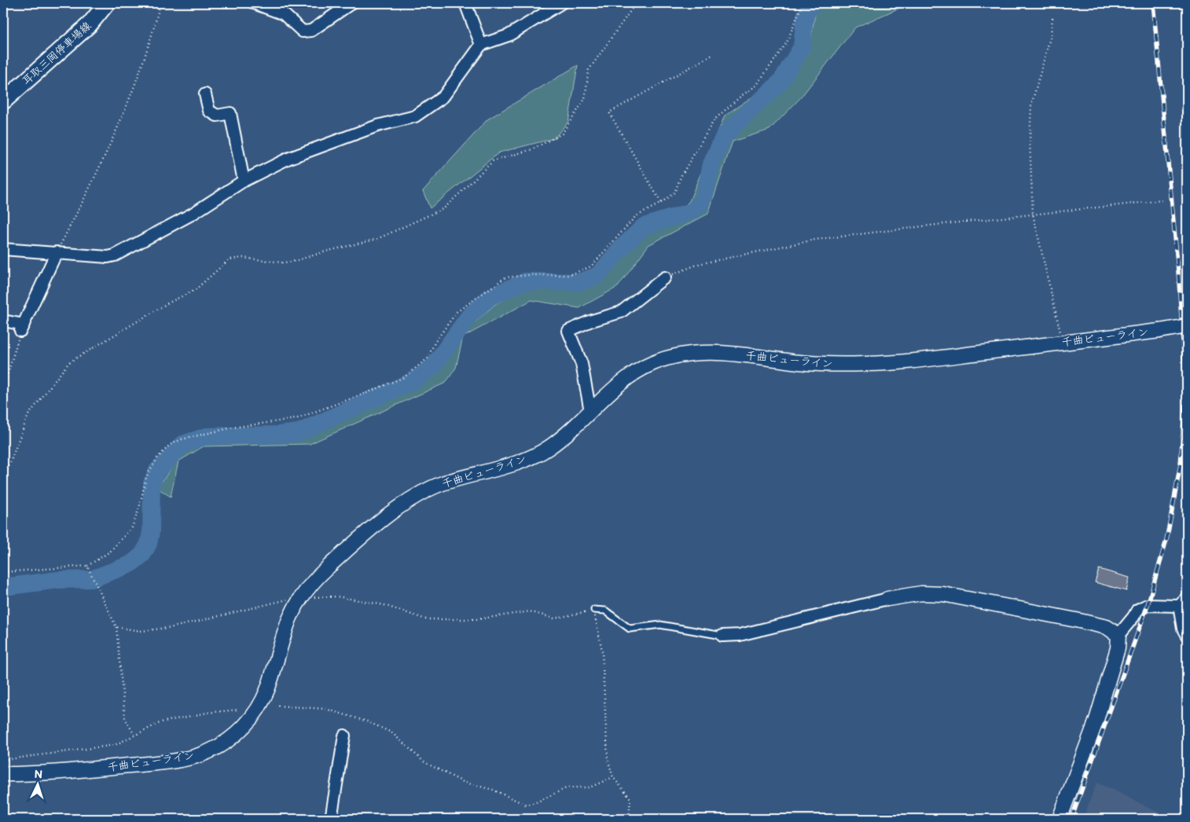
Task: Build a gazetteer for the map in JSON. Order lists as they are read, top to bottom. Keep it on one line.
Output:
{"streets":{"main road":["耳取三岡停車場線"],"street":["千曲ビューライン"]},"north":"top"}
